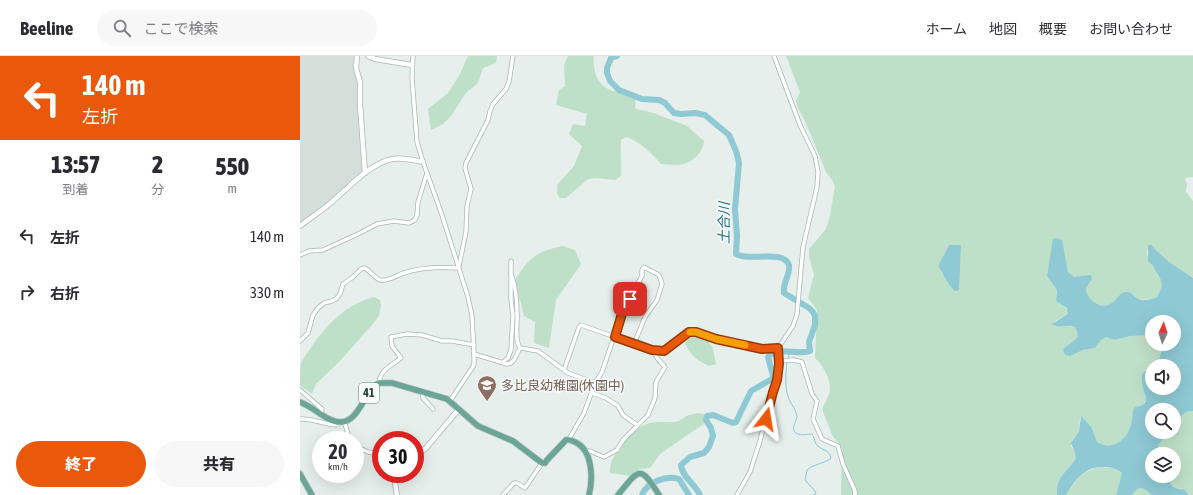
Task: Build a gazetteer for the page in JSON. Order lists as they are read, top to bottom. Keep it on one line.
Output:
{"streets":{"main road":["41"]},"water":["土合川"],"places":{"school or university":["多比良幼稚園(休園中)"]},"north":"top","page":{"header":"Beeline","search":"ここで検索","nav":["ホーム","地図","概要","お問い合わせ"],"turn":["140 m","左折"],"eta":["13:57","到着","2","分","550","m"],"list":[{"name":"左折","value":"140 m"},{"name":"右折","value":"330 m"}],"speed":"20 km/h","limit":"30","buttons":["終了","共有"]}}
